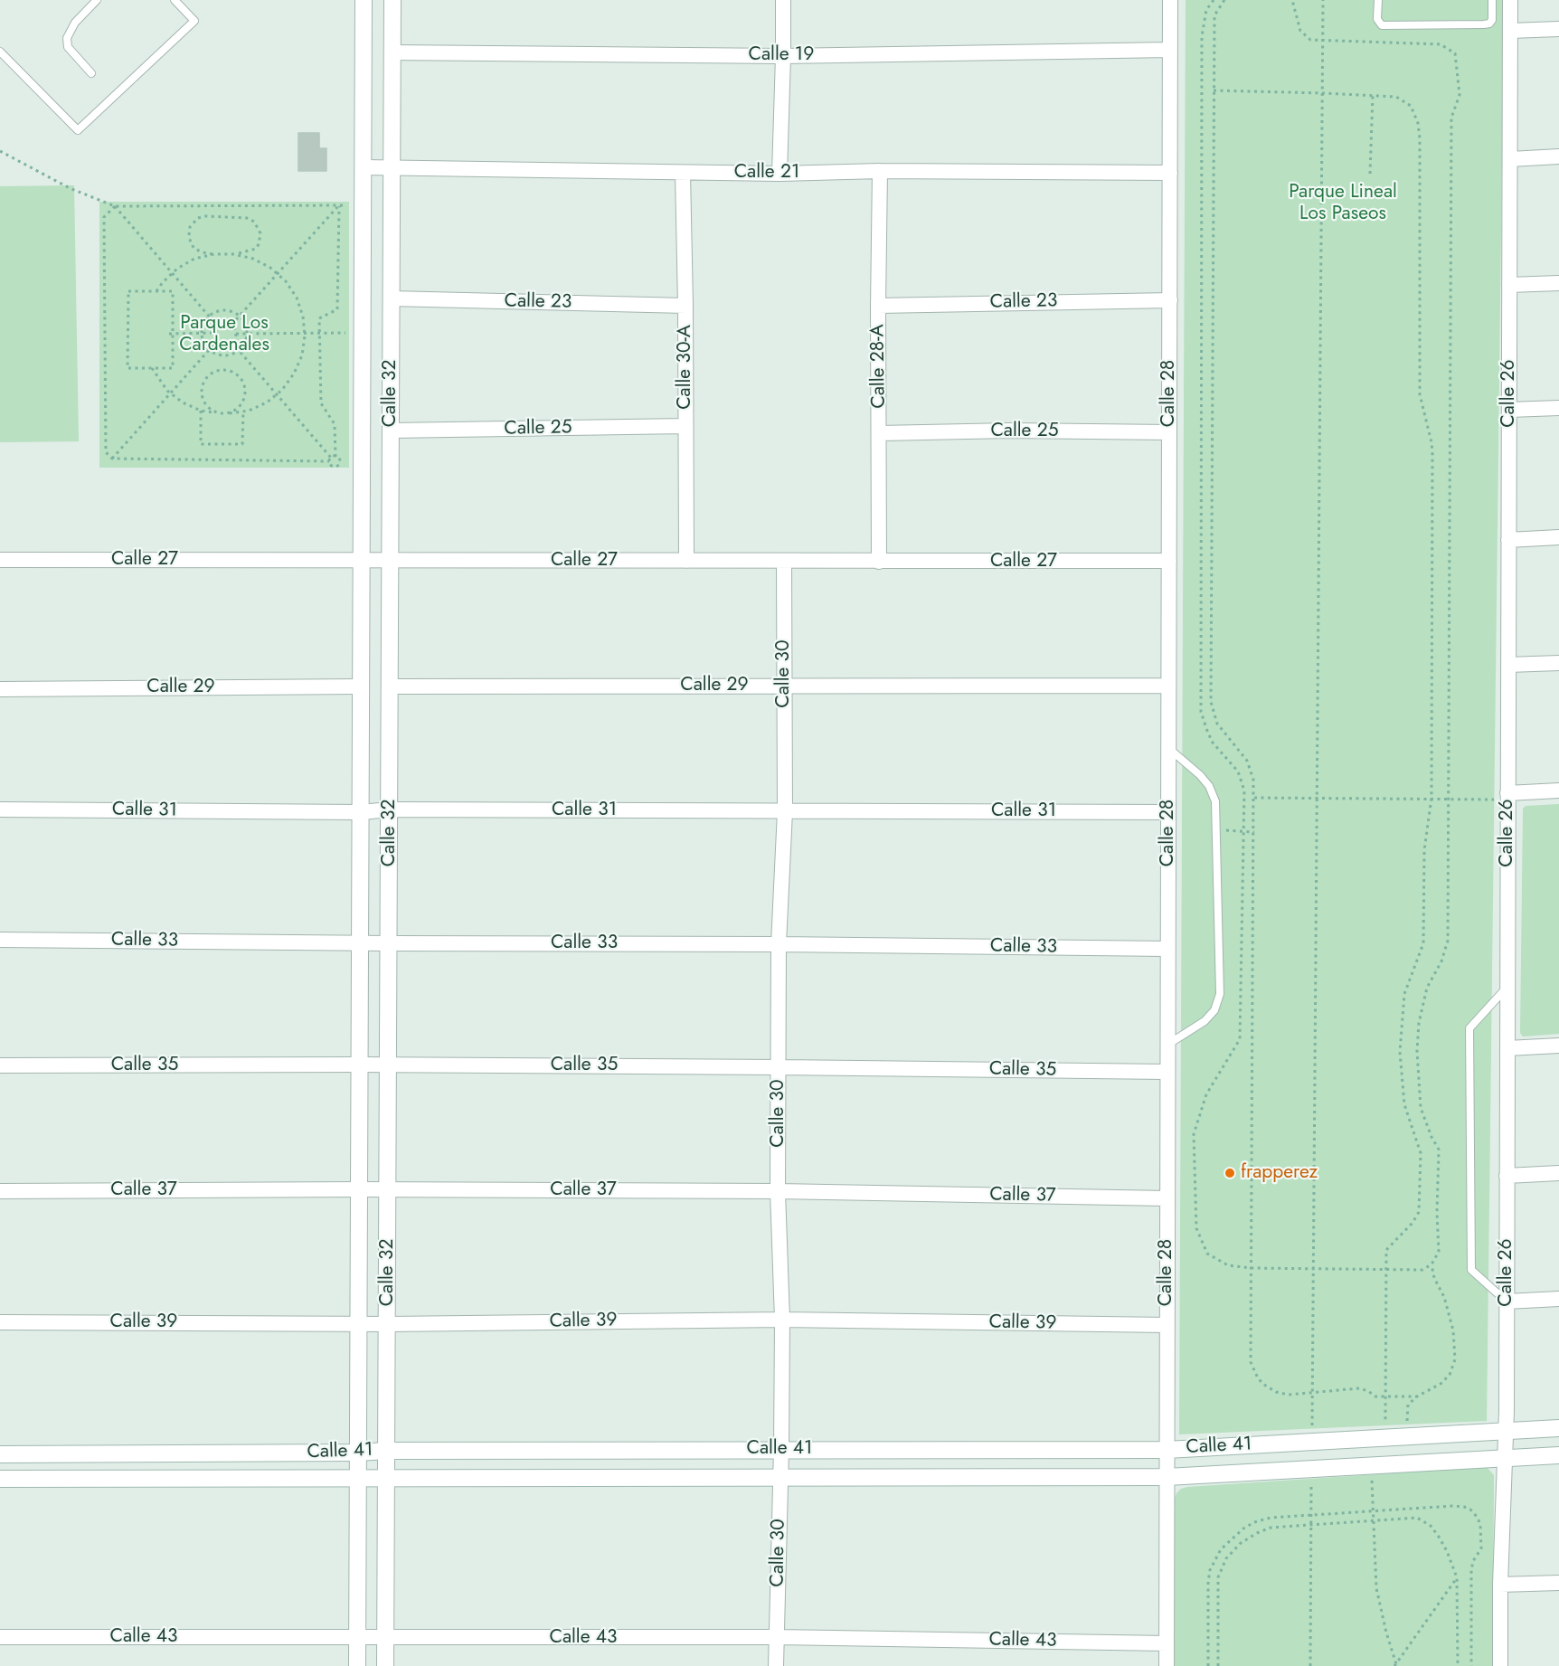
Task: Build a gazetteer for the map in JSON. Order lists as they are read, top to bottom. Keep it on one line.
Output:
{"streets":{"street":["Calle 19","Calle 21","Calle 23","Calle 28-A","Calle 30-A","Calle 32","Calle 28","Calle 26","Calle 25","Calle 27","Calle 30","Calle 29","Calle 31","Calle 33","Calle 35","Calle 37","Calle 39","Calle 41","Calle 43"]},"crossings":[["Calle 19","Calle 32"],["Calle 19","Calle 28"],["Calle 21","Calle 28-A"],["Calle 21","Calle 30-A"],["Calle 21","Calle 32"],["Calle 21","Calle 28"],["Calle 23","Calle 28-A"],["Calle 23","Calle 30-A"],["Calle 23","Calle 32"],["Calle 23","Calle 28"],["Calle 28-A","Calle 25"],["Calle 28-A","Calle 27"],["Calle 30-A","Calle 25"],["Calle 30-A","Calle 27"],["Calle 32","Calle 25"],["Calle 32","Calle 27"],["Calle 32","Calle 29"],["Calle 32","Calle 31"],["Calle 32","Calle 33"],["Calle 32","Calle 35"],["Calle 32","Calle 37"],["Calle 32","Calle 39"],["Calle 32","Calle 41"],["Calle 32","Calle 43"],["Calle 28","Calle 25"],["Calle 28","Calle 27"],["Calle 28","Calle 29"],["Calle 28","Calle 31"],["Calle 28","Calle 33"],["Calle 28","Calle 35"],["Calle 28","Calle 37"],["Calle 28","Calle 39"],["Calle 28","Calle 41"],["Calle 28","Calle 43"],["Calle 26","Calle 41"],["Calle 27","Calle 30"],["Calle 30","Calle 29"],["Calle 30","Calle 31"],["Calle 30","Calle 33"],["Calle 30","Calle 35"],["Calle 30","Calle 37"],["Calle 30","Calle 39"],["Calle 30","Calle 41"],["Calle 30","Calle 43"]],"parks":["Parque Lineal Los Paseos","Parque Los Cardenales"],"places":["frapperez"]}
